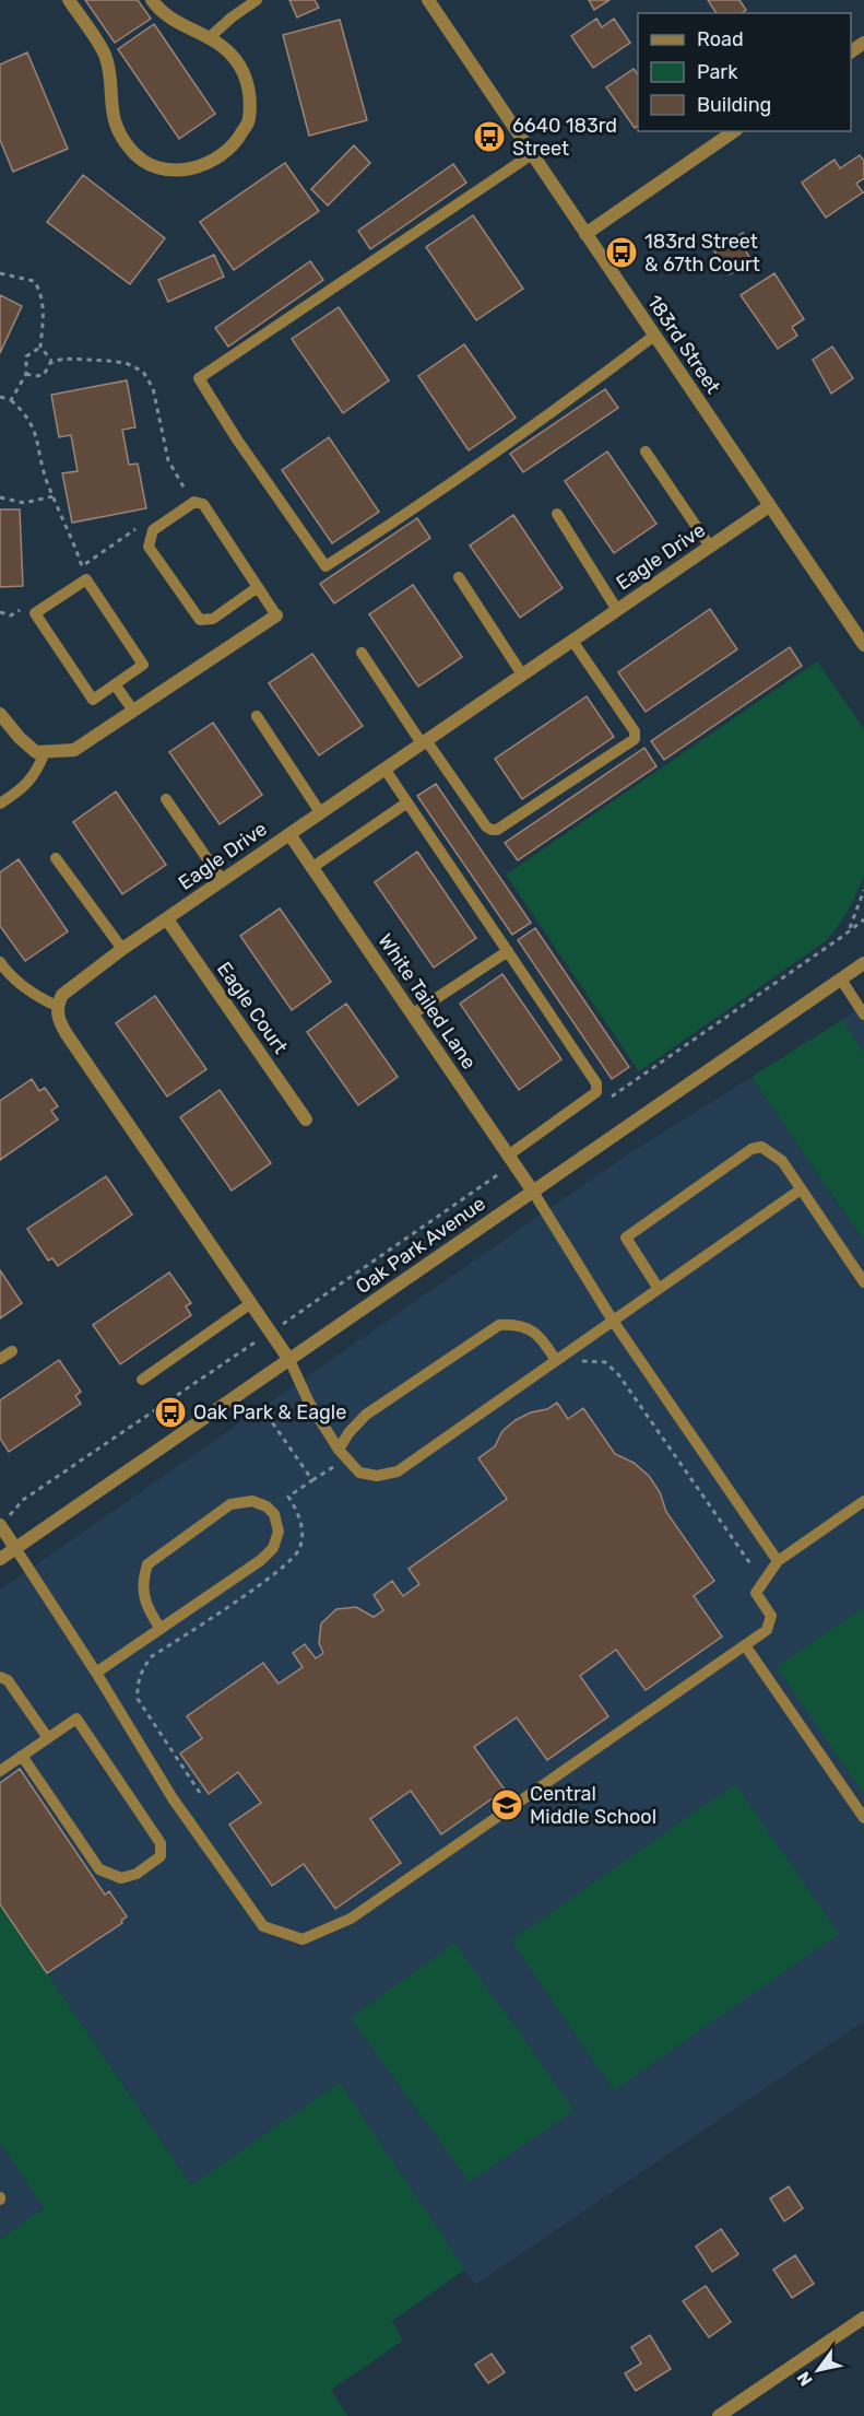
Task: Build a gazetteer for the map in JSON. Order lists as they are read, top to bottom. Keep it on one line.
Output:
{"streets":{"street":["183rd Street","Eagle Drive","White Tailed Lane","Eagle Court","Oak Park Avenue"]},"crossings":[["183rd Street","Eagle Drive"],["Eagle Drive","White Tailed Lane"],["Eagle Drive","Eagle Court"],["White Tailed Lane","Oak Park Avenue"]],"places":{"bus stop":["6640 183rd Street","183rd Street & 67th Court","Oak Park & Eagle"],"school or university":["Central Middle School"]},"legend":["Road","Park","Building"],"north":"bottom left"}
